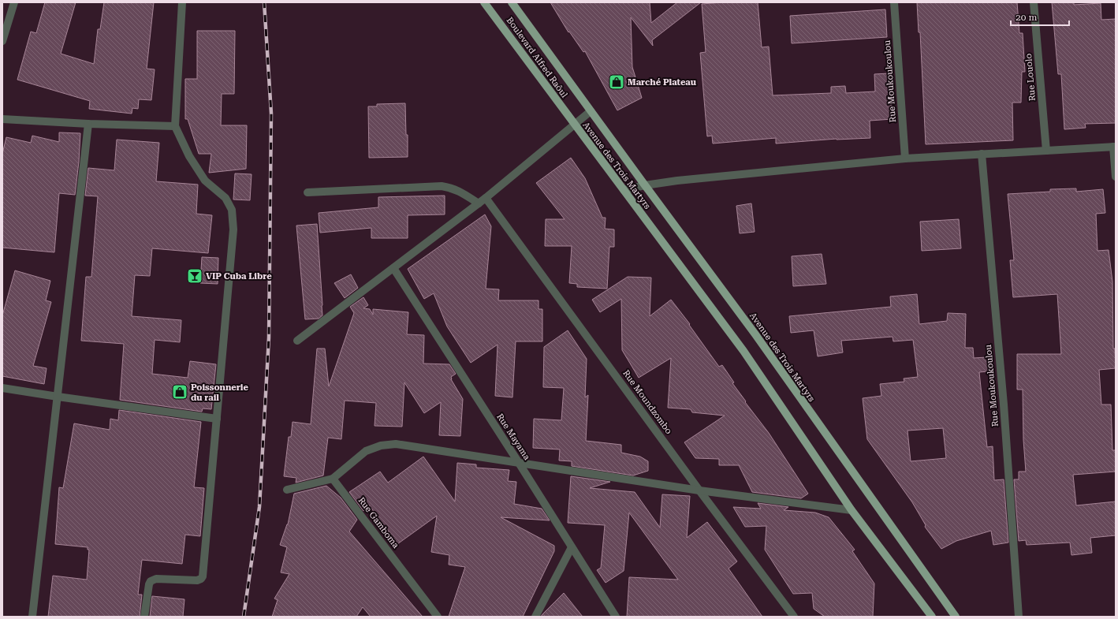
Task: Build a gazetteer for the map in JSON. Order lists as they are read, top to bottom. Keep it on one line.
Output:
{"streets":{"main road":["Boulevard Alfred Raôul","Avenue des Trois Martyrs"],"street":["Rue Louolo","Rue Moukoukoulou","Rue Moundzombo","Rue Mayama","Rue Gamboma"]},"crossings":[["Boulevard Alfred Raôul","Avenue des Trois Martyrs"]],"places":{"shop":["Marché Plateau","Poissonnerie du rail"],"bar":["VIP Cuba Libre"]},"scale_bar":"20 m"}
